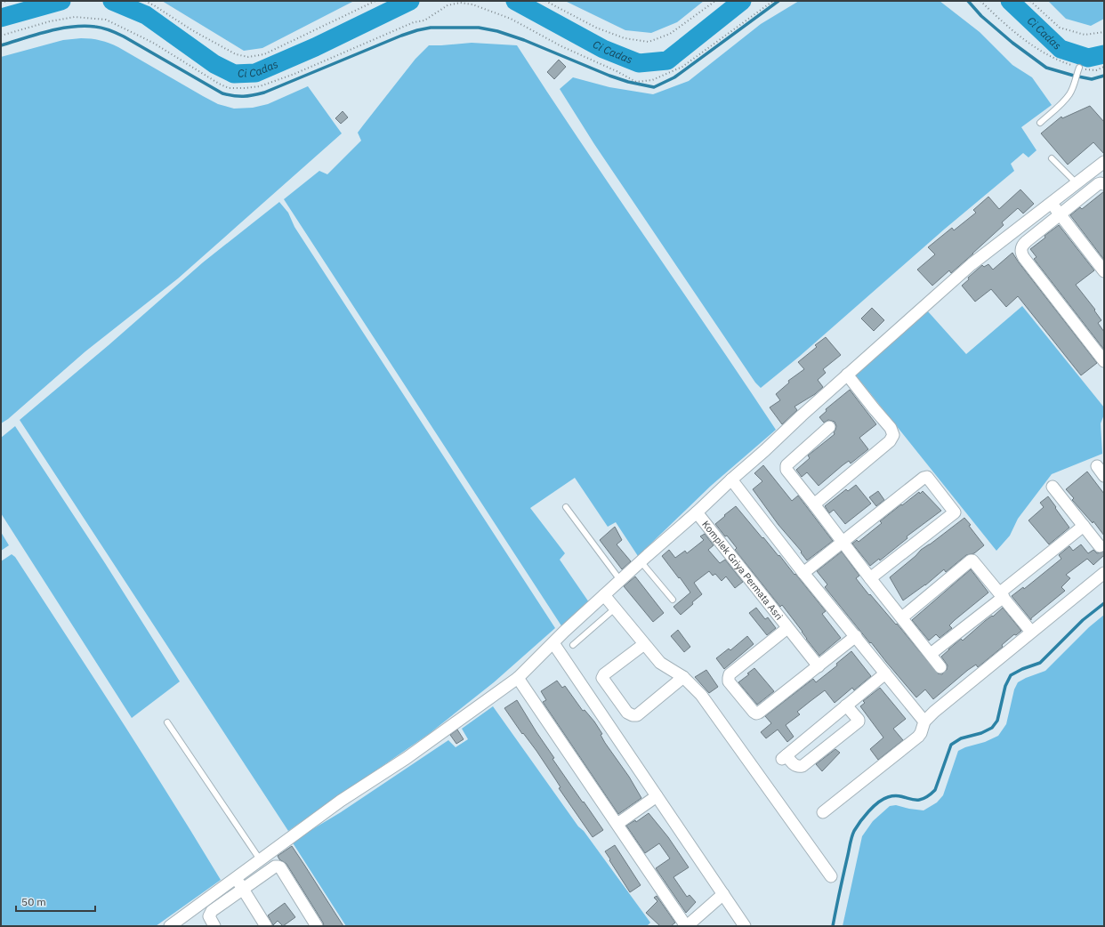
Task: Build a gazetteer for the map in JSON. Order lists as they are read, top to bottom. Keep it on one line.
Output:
{"streets":{"street":["Komplek Griya Permata Asri"]},"water":["Ci Cadas"],"scale_bar":"50 m"}
